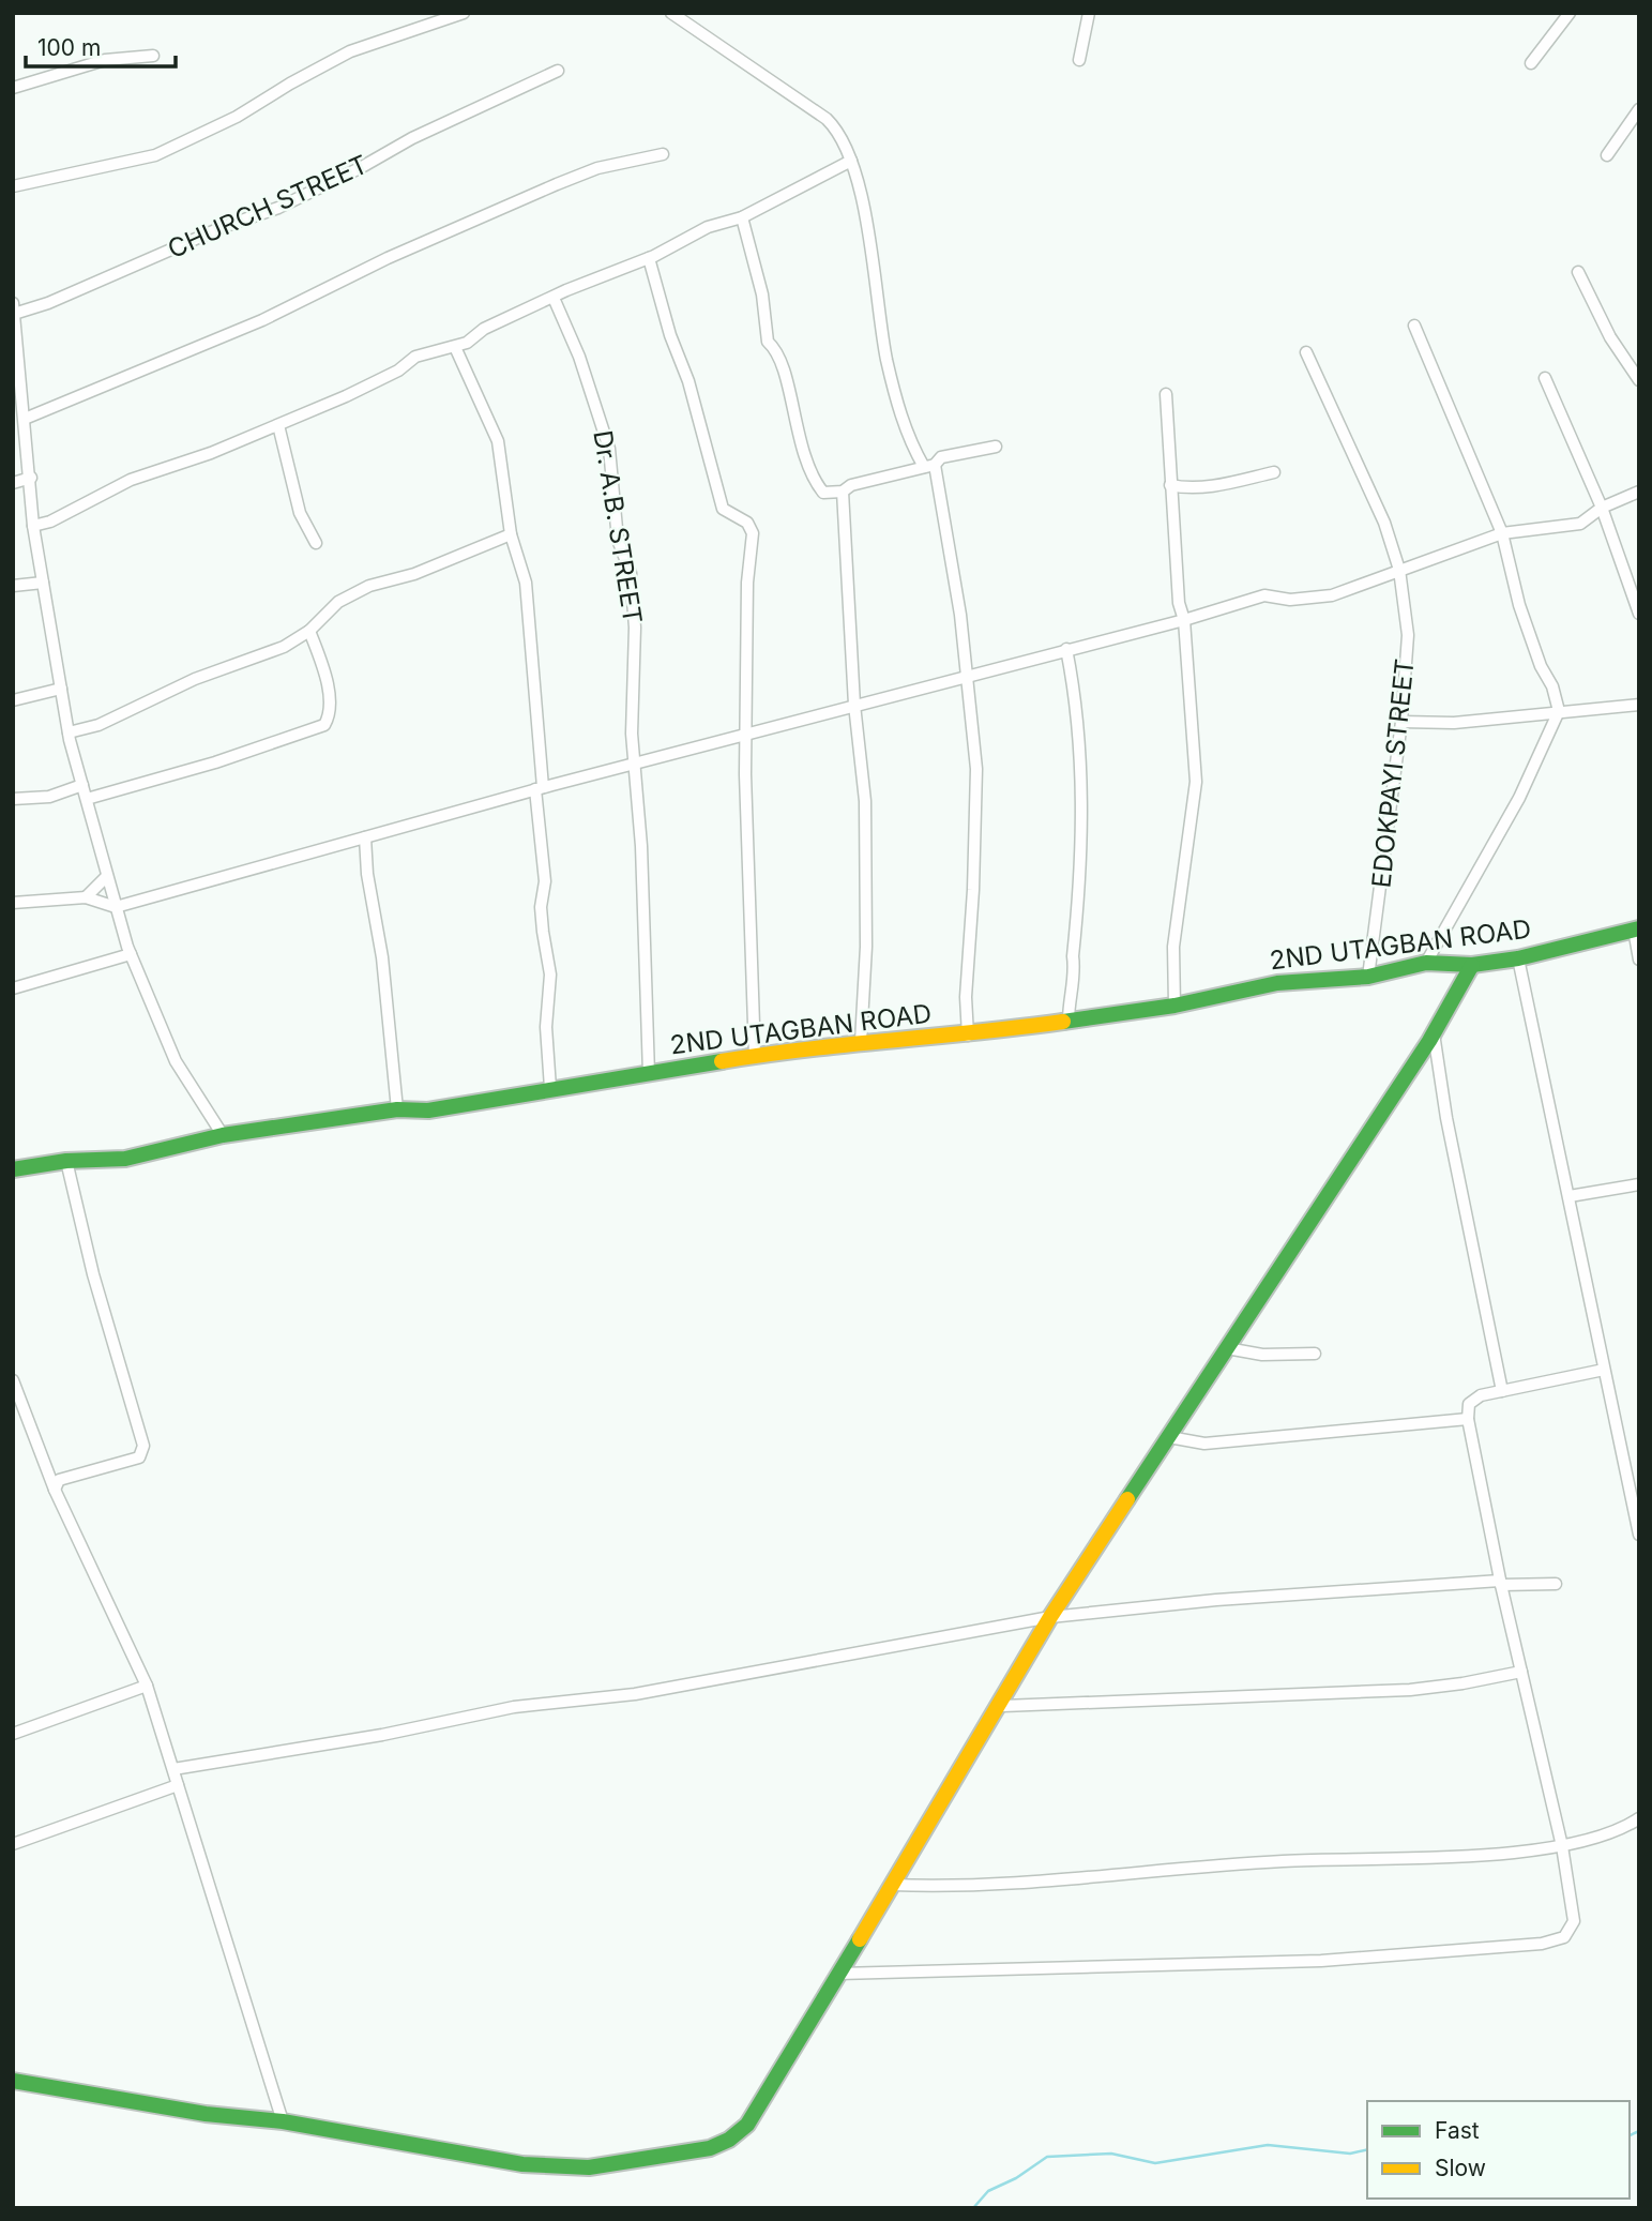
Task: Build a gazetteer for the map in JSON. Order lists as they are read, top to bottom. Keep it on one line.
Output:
{"streets":{"street":["CHURCH STREET","Dr. A.B. STREET","EDOKPAYI STREET","2ND UTAGBAN ROAD"]},"crossings":[["Dr. A.B. STREET","2ND UTAGBAN ROAD"],["EDOKPAYI STREET","2ND UTAGBAN ROAD"]],"legend":["Fast","Slow"],"scale_bar":"100 m"}
